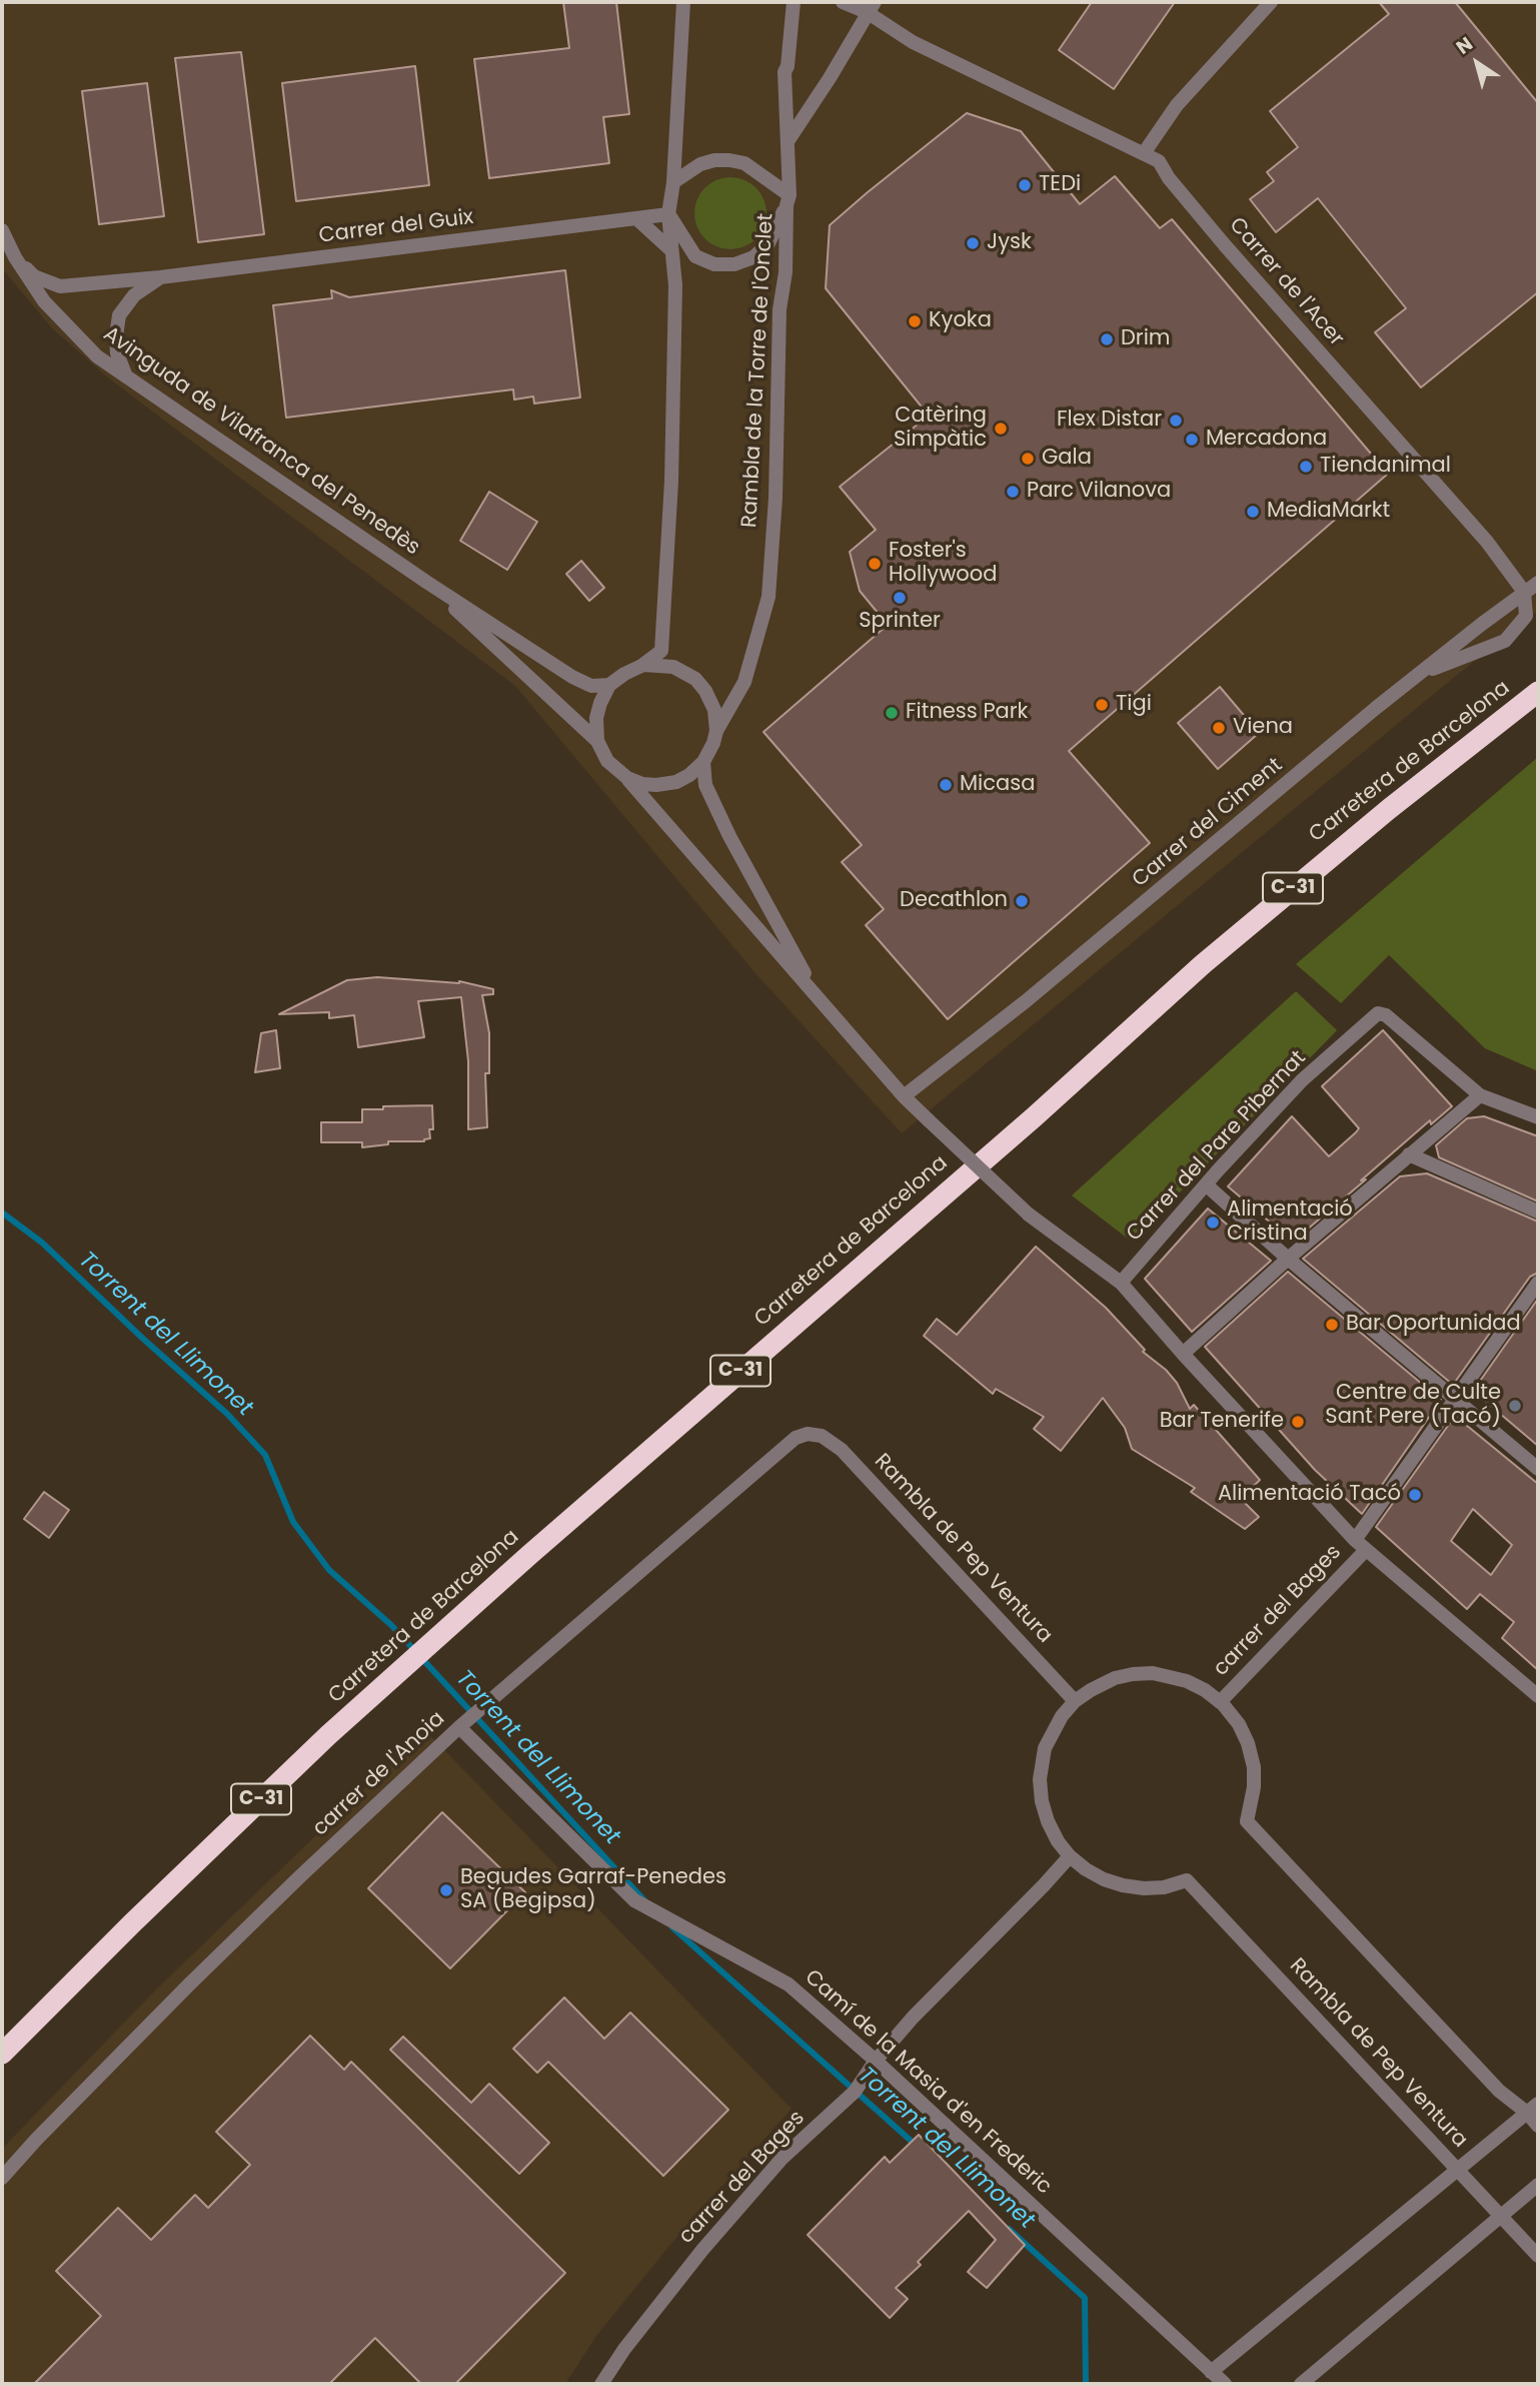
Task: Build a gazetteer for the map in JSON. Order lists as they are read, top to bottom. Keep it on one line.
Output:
{"streets":{"highway":["Carretera de Barcelona","C-31"],"street":["Carrer del Guix","Carrer de l'Acer","Rambla de la Torre de l'Onclet","Avinguda de Vilafranca del Penedès","Carrer del Ciment","Carrer del Pare Pibernat","Rambla de Pep Ventura","carrer del Bages","carrer de l'Anoia","Camí de la Masia d'en Frederic"]},"crossings":[["Carrer del Guix","Rambla de la Torre de l'Onclet"],["Carrer del Guix","Avinguda de Vilafranca del Penedès"],["Carrer de l'Acer","Carrer del Ciment"],["Rambla de la Torre de l'Onclet","Avinguda de Vilafranca del Penedès"],["Rambla de Pep Ventura","carrer del Bages"],["Rambla de Pep Ventura","carrer de l'Anoia"],["carrer del Bages","Camí de la Masia d'en Frederic"],["carrer de l'Anoia","Camí de la Masia d'en Frederic"]],"water":["Torrent del Llimonet"],"places":["TEDi","Jysk","Kyoka","Drim","Flex Distar","Catèring Simpàtic","Mercadona","Gala","Tiendanimal","Parc Vilanova","MediaMarkt","Foster's Hollywood","Sprinter","Tigi","Fitness Park","Viena","Micasa","Decathlon","Alimentació Cristina","Bar Oportunidad","Centre de Culte Sant Pere (Tacó)","Bar Tenerife","Alimentació Tacó","Begudes Garraf-Penedes SA (Begipsa)"],"north":"top left"}
